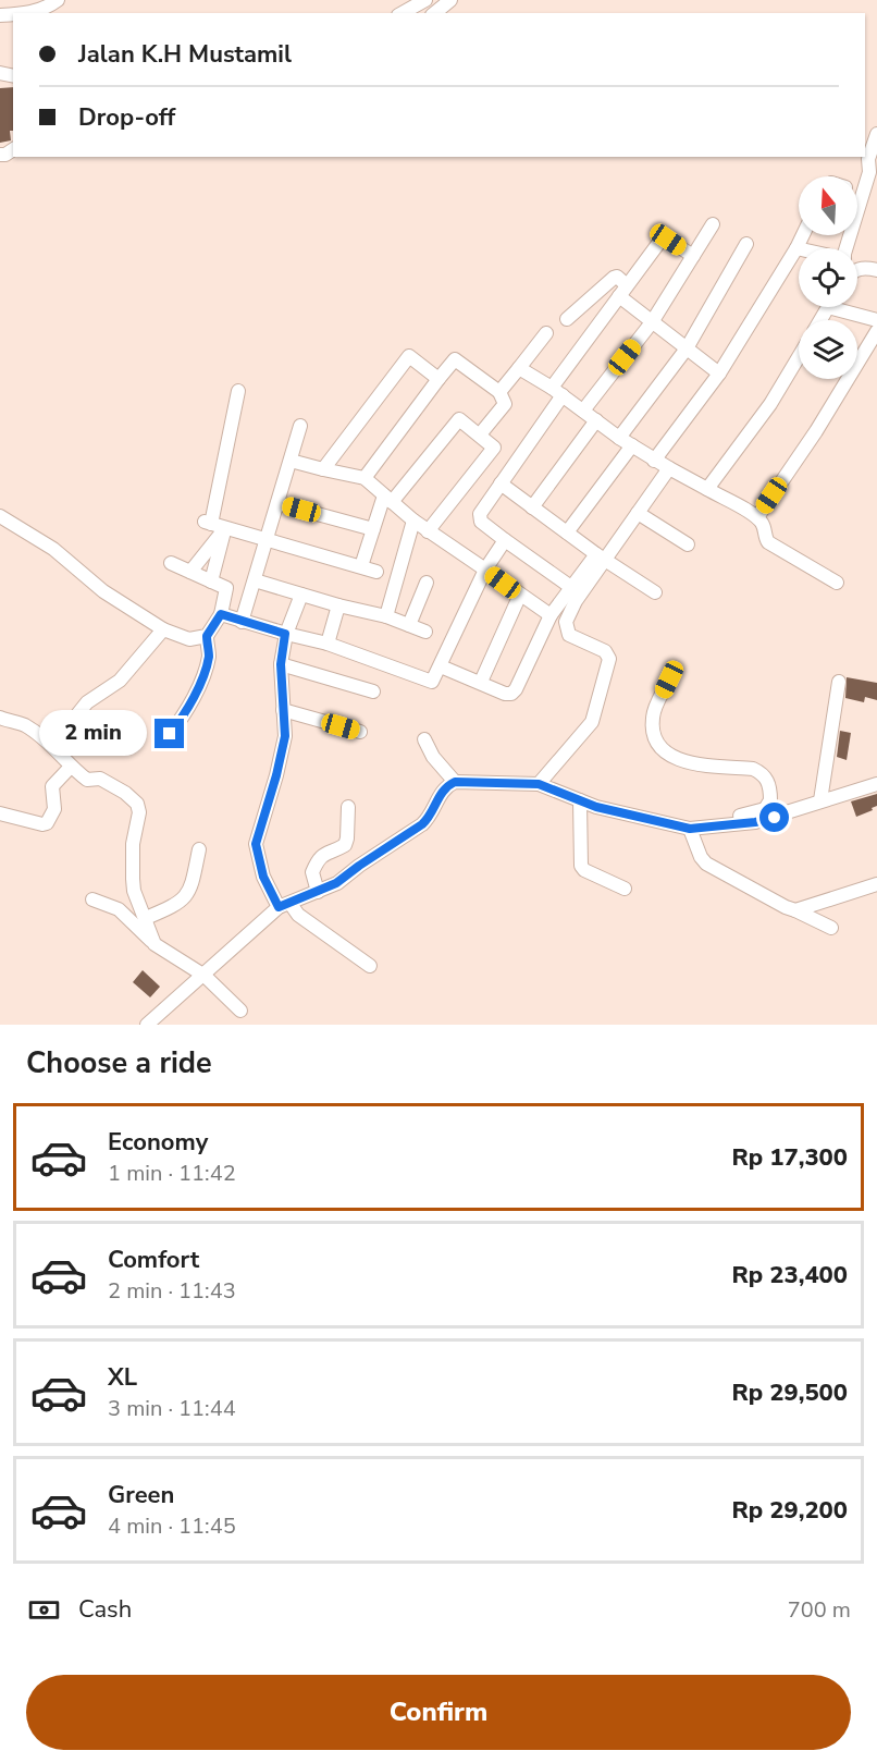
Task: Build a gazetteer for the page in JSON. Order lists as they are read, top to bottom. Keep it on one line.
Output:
{"north":"top","page":{"banner":["Jalan K.H Mustamil","Drop-off"],"bubble":"2 min","heading":"Choose a ride","list":[{"name":"Economy","note":"1 min · 11:42","value":"Rp 17,300"},{"name":"Comfort","note":"2 min · 11:43","value":"Rp 23,400"},{"name":"XL","note":"3 min · 11:44","value":"Rp 29,500"},{"name":"Green","note":"4 min · 11:45","value":"Rp 29,200"}],"pay":["Cash","700 m"],"buttons":"Confirm"}}
